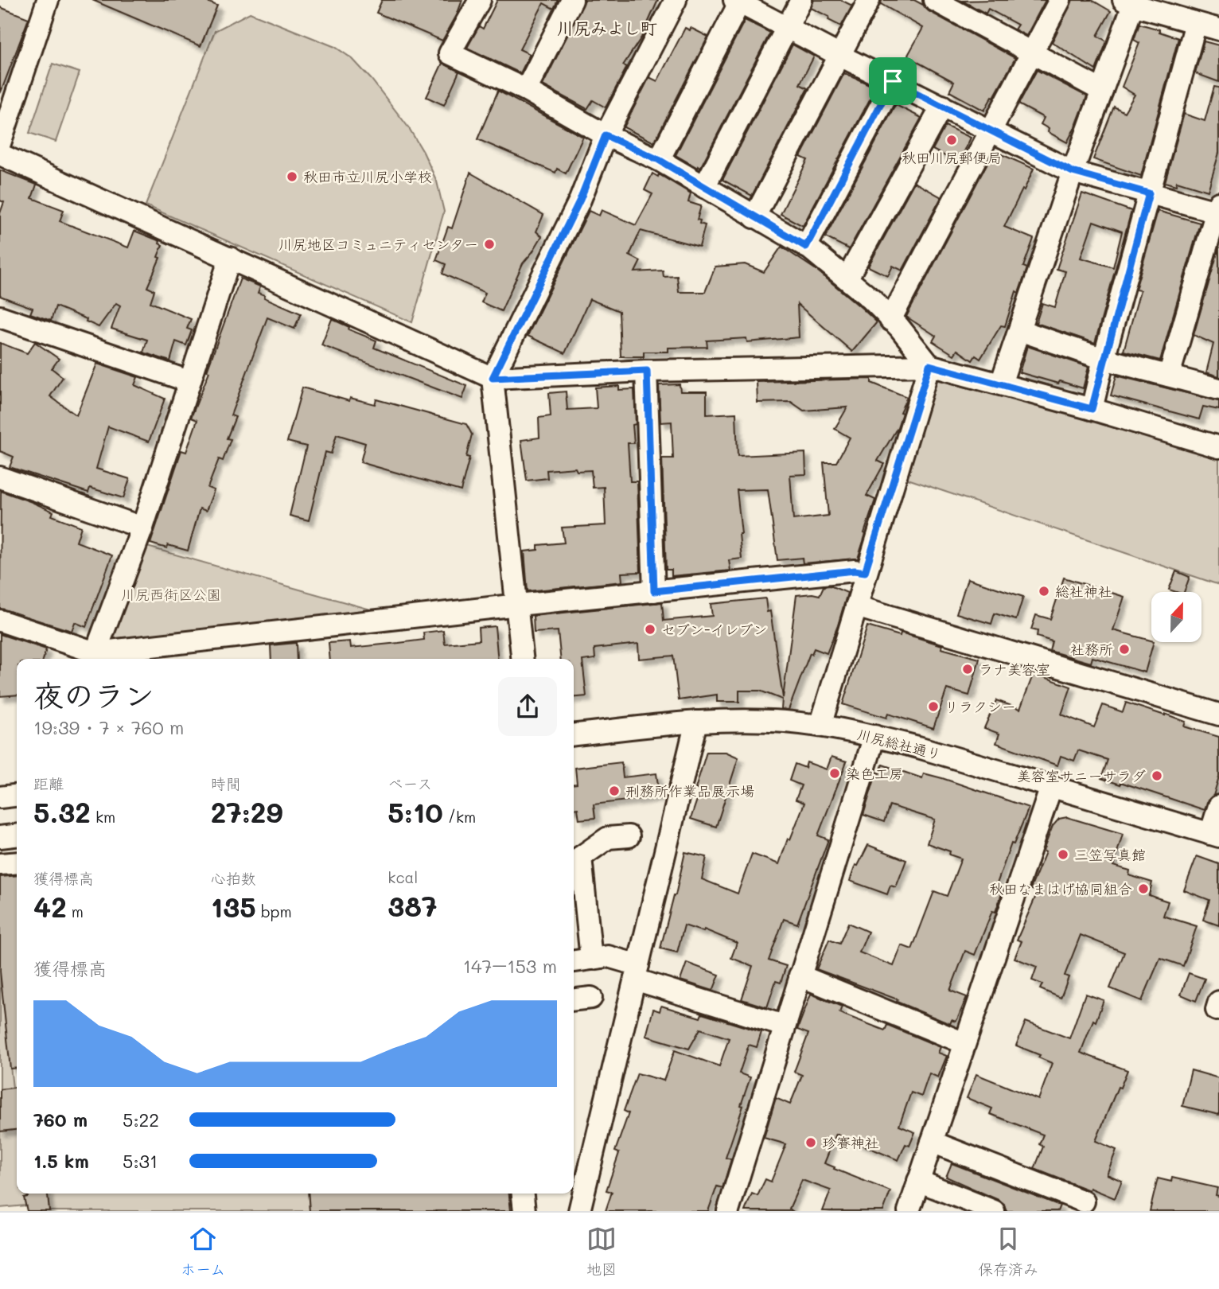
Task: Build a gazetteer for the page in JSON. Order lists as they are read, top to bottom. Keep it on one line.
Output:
{"streets":{"street":["川尻総社通り"]},"districts":["川尻みよし町"],"parks":["川尻西街区公園"],"places":["秋田川尻郵便局","秋田市立川尻小学校","川尻地区コミュニティセンター","総社神社","セブン-イレブン","社務所","ラナ美容室","リラクシー","染色工房","美容室サニーサラダ","刑務所作業品展示場","三笠写真館","秋田なまはげ協同組合","珍賽神社"],"north":"top","page":{"heading":["夜のラン","19:39 · 7 × 760 m"],"stats":[["距離","5.32 km"],["時間","27:29"],["ペース","5:10 /km"],["獲得標高","42 m"],["心拍数","135 bpm"],["kcal","387"]],"chart":["獲得標高","147–153 m"],"list":[{"name":"760 m","note":"5:22"},{"name":"1.5 km","note":"5:31"}],"tabs":["ホーム","地図","保存済み"]}}
